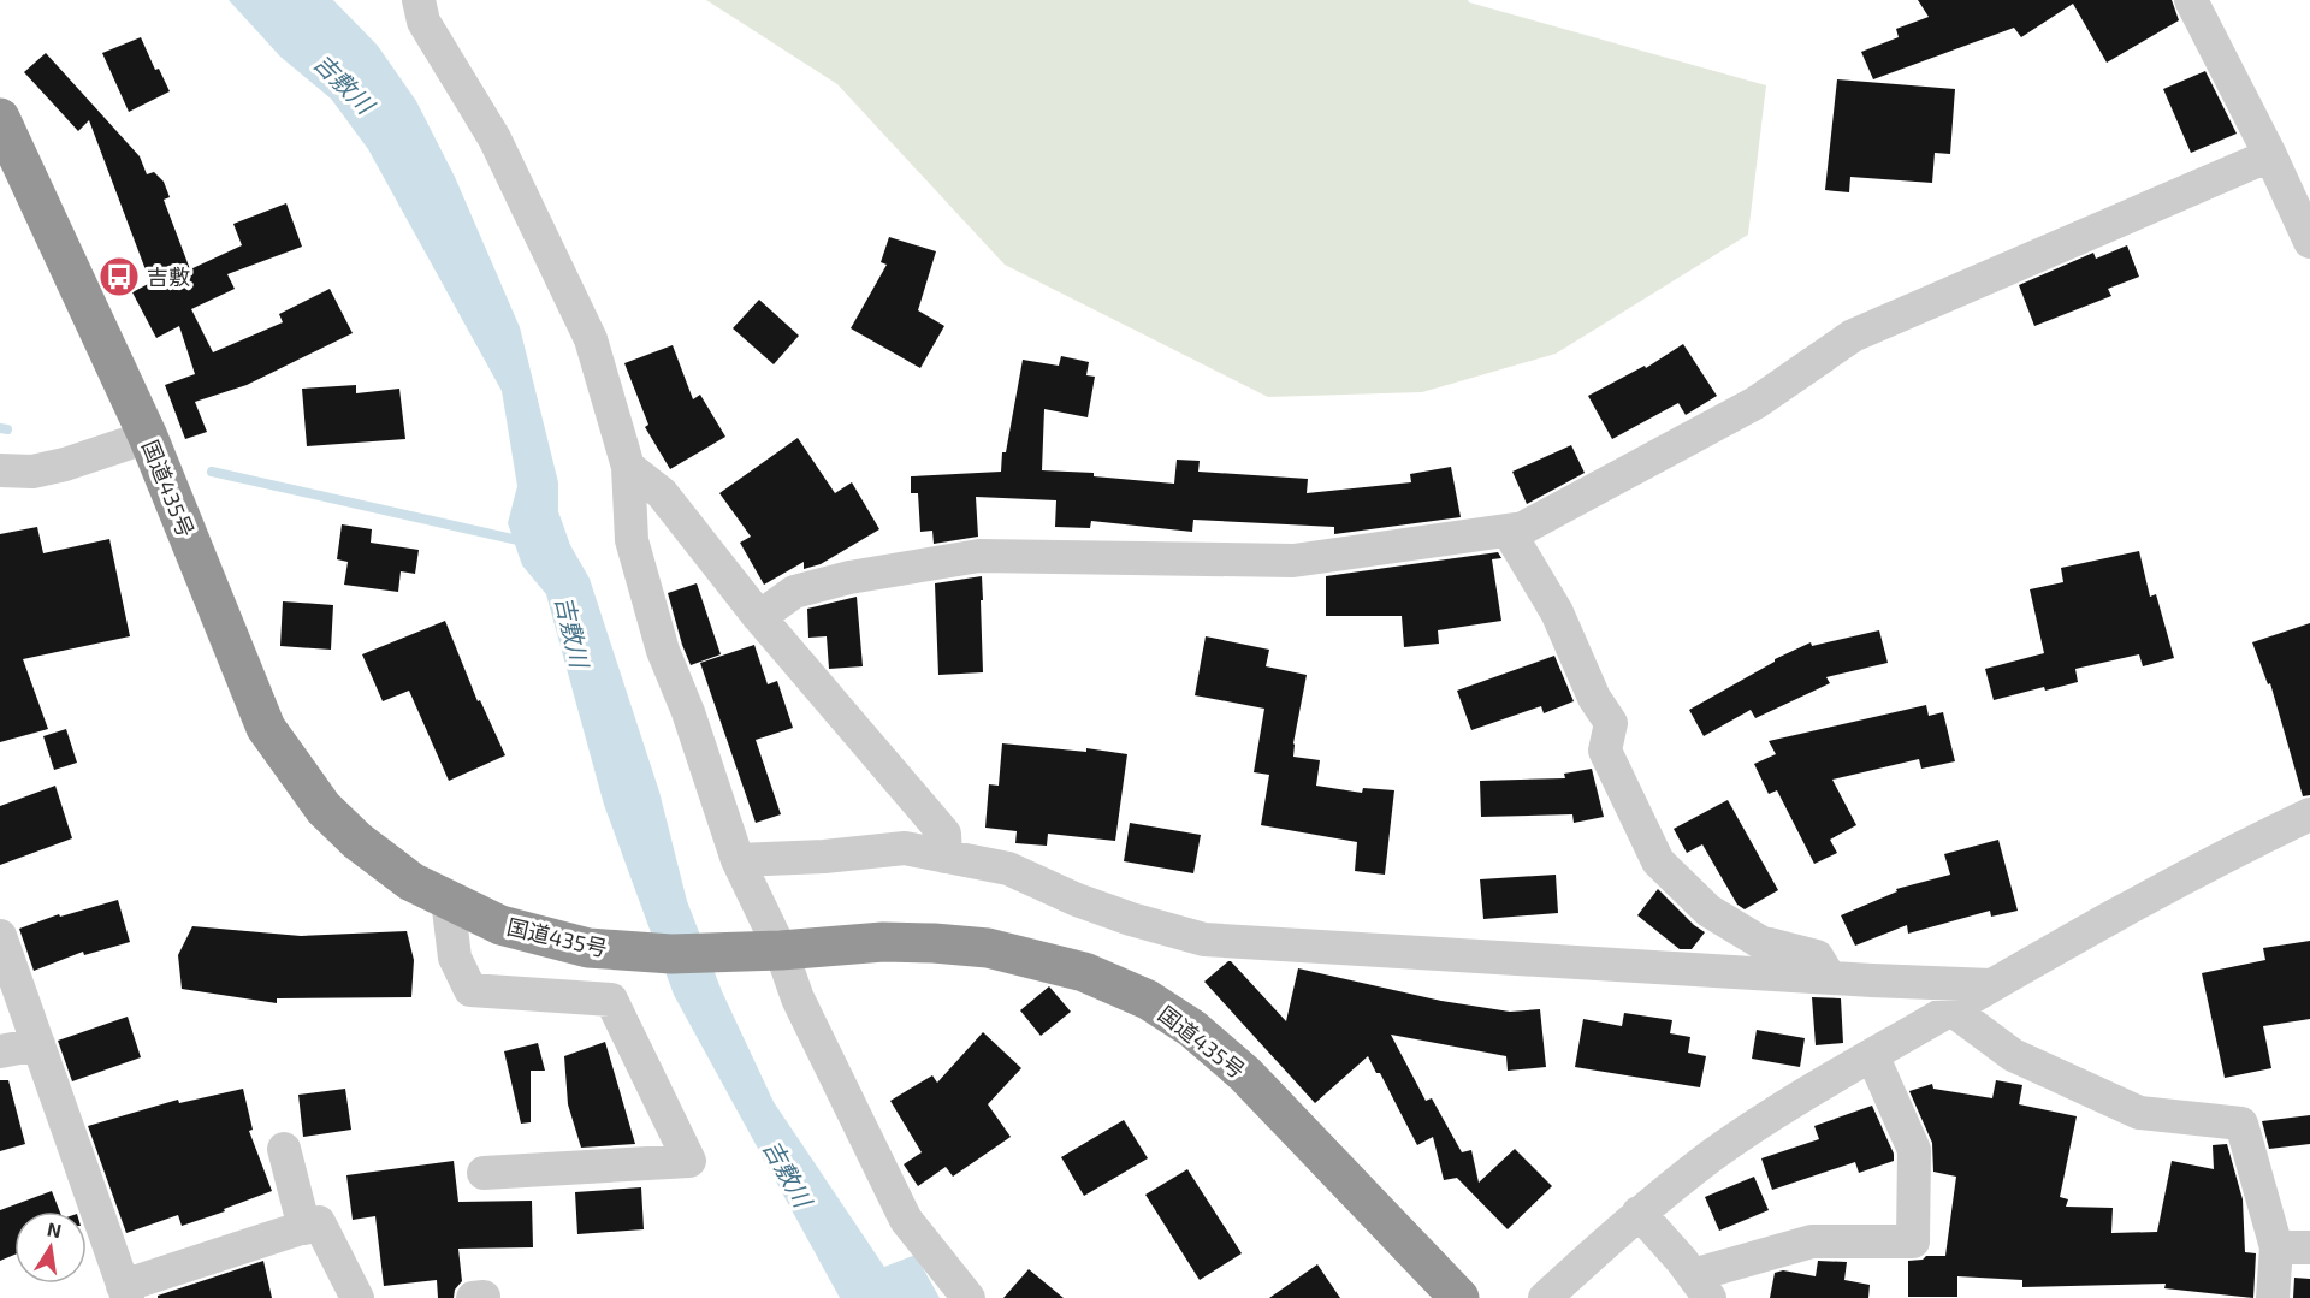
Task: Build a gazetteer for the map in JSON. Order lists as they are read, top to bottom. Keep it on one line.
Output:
{"streets":{"highway":["国道435号"]},"water":["吉敷川"],"places":{"bus stop":["吉敷"]},"north":"top"}
